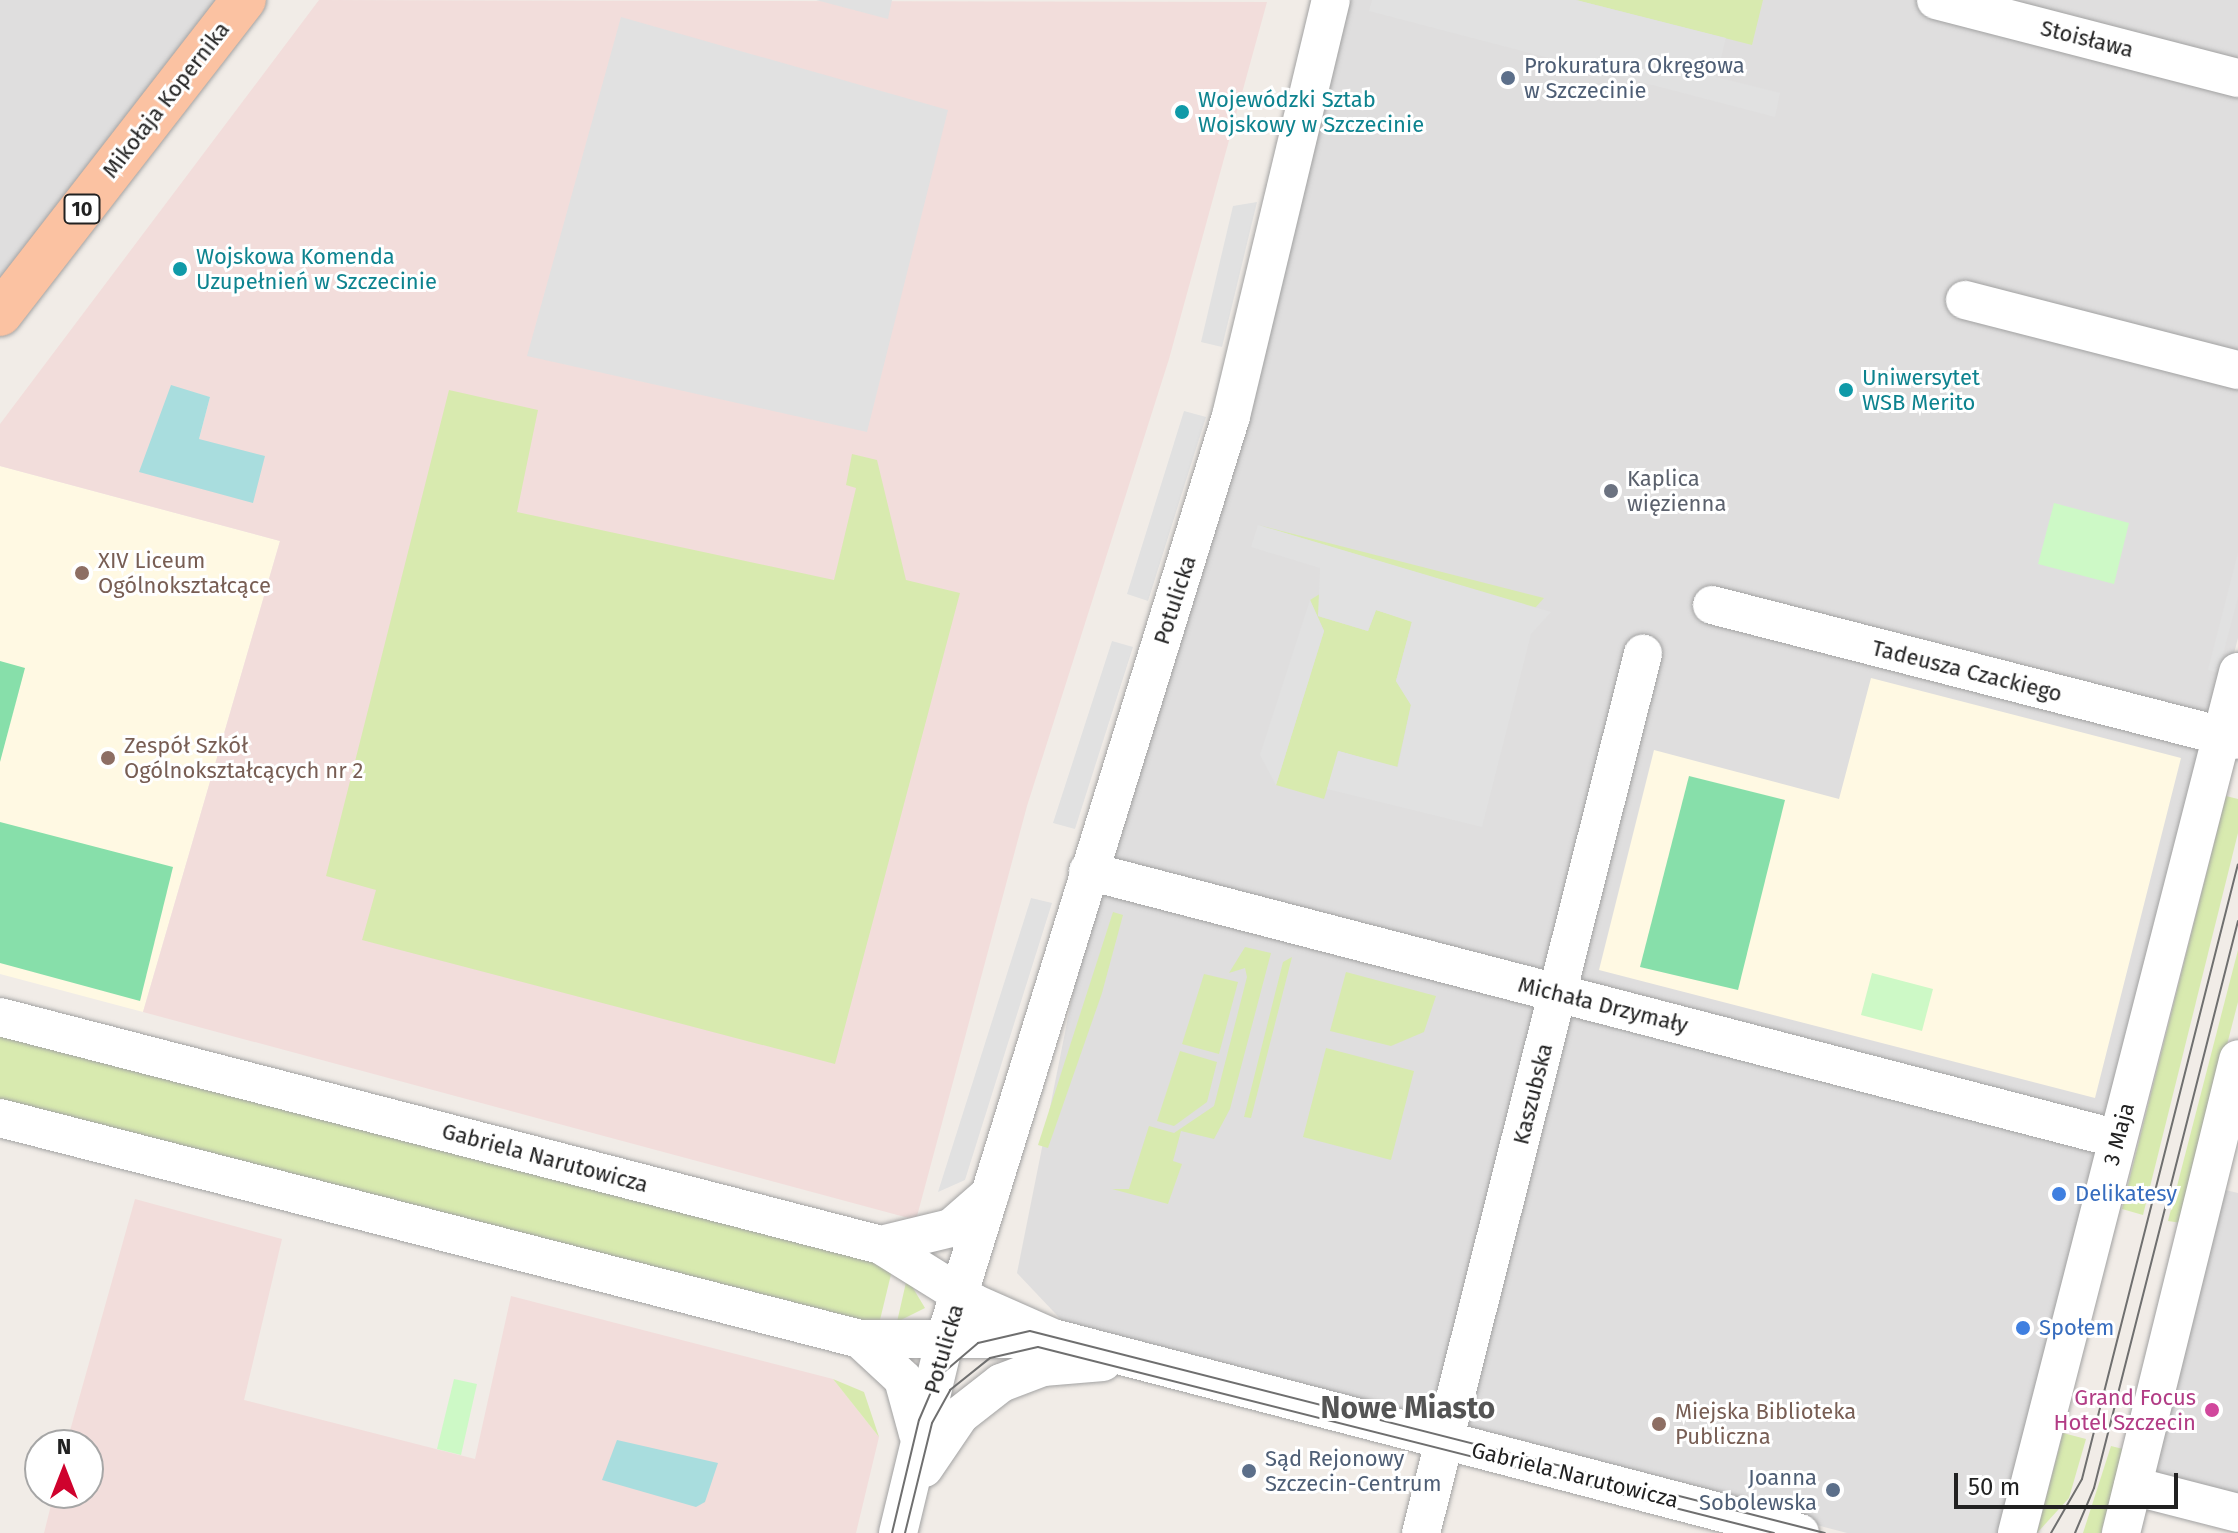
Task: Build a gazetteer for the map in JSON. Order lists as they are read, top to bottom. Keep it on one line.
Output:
{"streets":{"main road":["Mikołaja Kopernika","10"],"street":["Stoisława","Potulicka","Tadeusza Czackiego","Michała Drzymały","Kaszubska","3 Maja","Gabriela Narutowicza"]},"crossings":[["Potulicka","Michała Drzymały"],["Potulicka","Gabriela Narutowicza"],["Tadeusza Czackiego","3 Maja"],["Michała Drzymały","Kaszubska"],["Michała Drzymały","3 Maja"],["Kaszubska","Gabriela Narutowicza"]],"districts":["Nowe Miasto"],"places":["Prokuratura Okręgowa w Szczecinie","Wojewódzki Sztab Wojskowy w Szczecinie","Wojskowa Komenda Uzupełnień w Szczecinie","Uniwersytet WSB Merito","Kaplica więzienna","XIV Liceum Ogólnokształcące","Zespół Szkół Ogólnokształcących nr 2","Delikatesy","Społem","Grand Focus Hotel Szczecin","Miejska Biblioteka Publiczna","Sąd Rejonowy Szczecin-Centrum","Joanna Sobolewska"],"scale_bar":"50 m","north":"top"}
